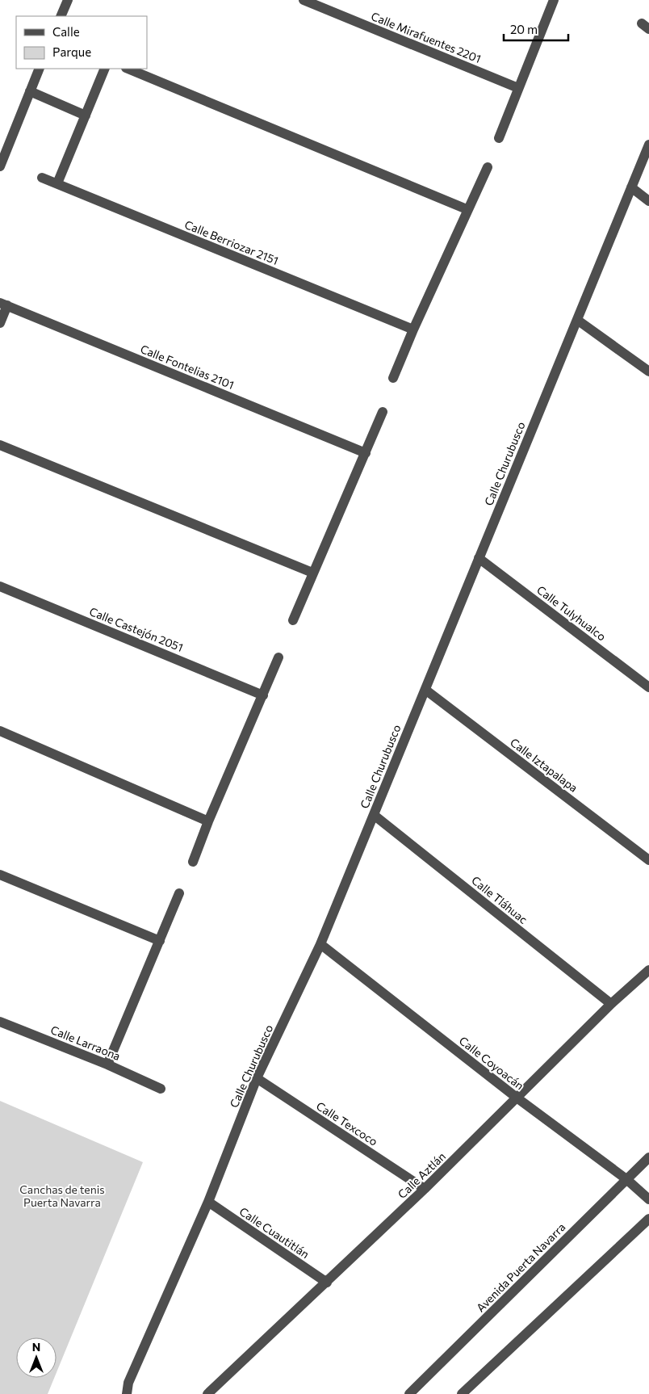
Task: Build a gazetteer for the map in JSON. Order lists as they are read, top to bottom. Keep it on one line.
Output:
{"streets":{"street":["Calle Mirafuentes 2201","Calle Berriozar 2151","Calle Fontelias 2101","Calle Churubusco","Calle Tulyhualco","Calle Castejón 2051","Calle Iztapalapa","Calle Tláhuac","Calle Larraona","Calle Coyoacán","Calle Texcoco","Calle Aztlán","Calle Cuautitlán","Avenida Puerta Navarra"]},"crossings":[["Calle Churubusco","Calle Tulyhualco"],["Calle Churubusco","Calle Iztapalapa"],["Calle Churubusco","Calle Tláhuac"],["Calle Churubusco","Calle Coyoacán"],["Calle Churubusco","Calle Texcoco"],["Calle Churubusco","Calle Cuautitlán"],["Calle Tláhuac","Calle Aztlán"],["Calle Coyoacán","Calle Aztlán"],["Calle Coyoacán","Avenida Puerta Navarra"],["Calle Texcoco","Calle Aztlán"],["Calle Aztlán","Calle Cuautitlán"]],"parks":["Canchas de tenis Puerta Navarra"],"legend":["Calle","Parque"],"scale_bar":"20 m","north":"top"}
